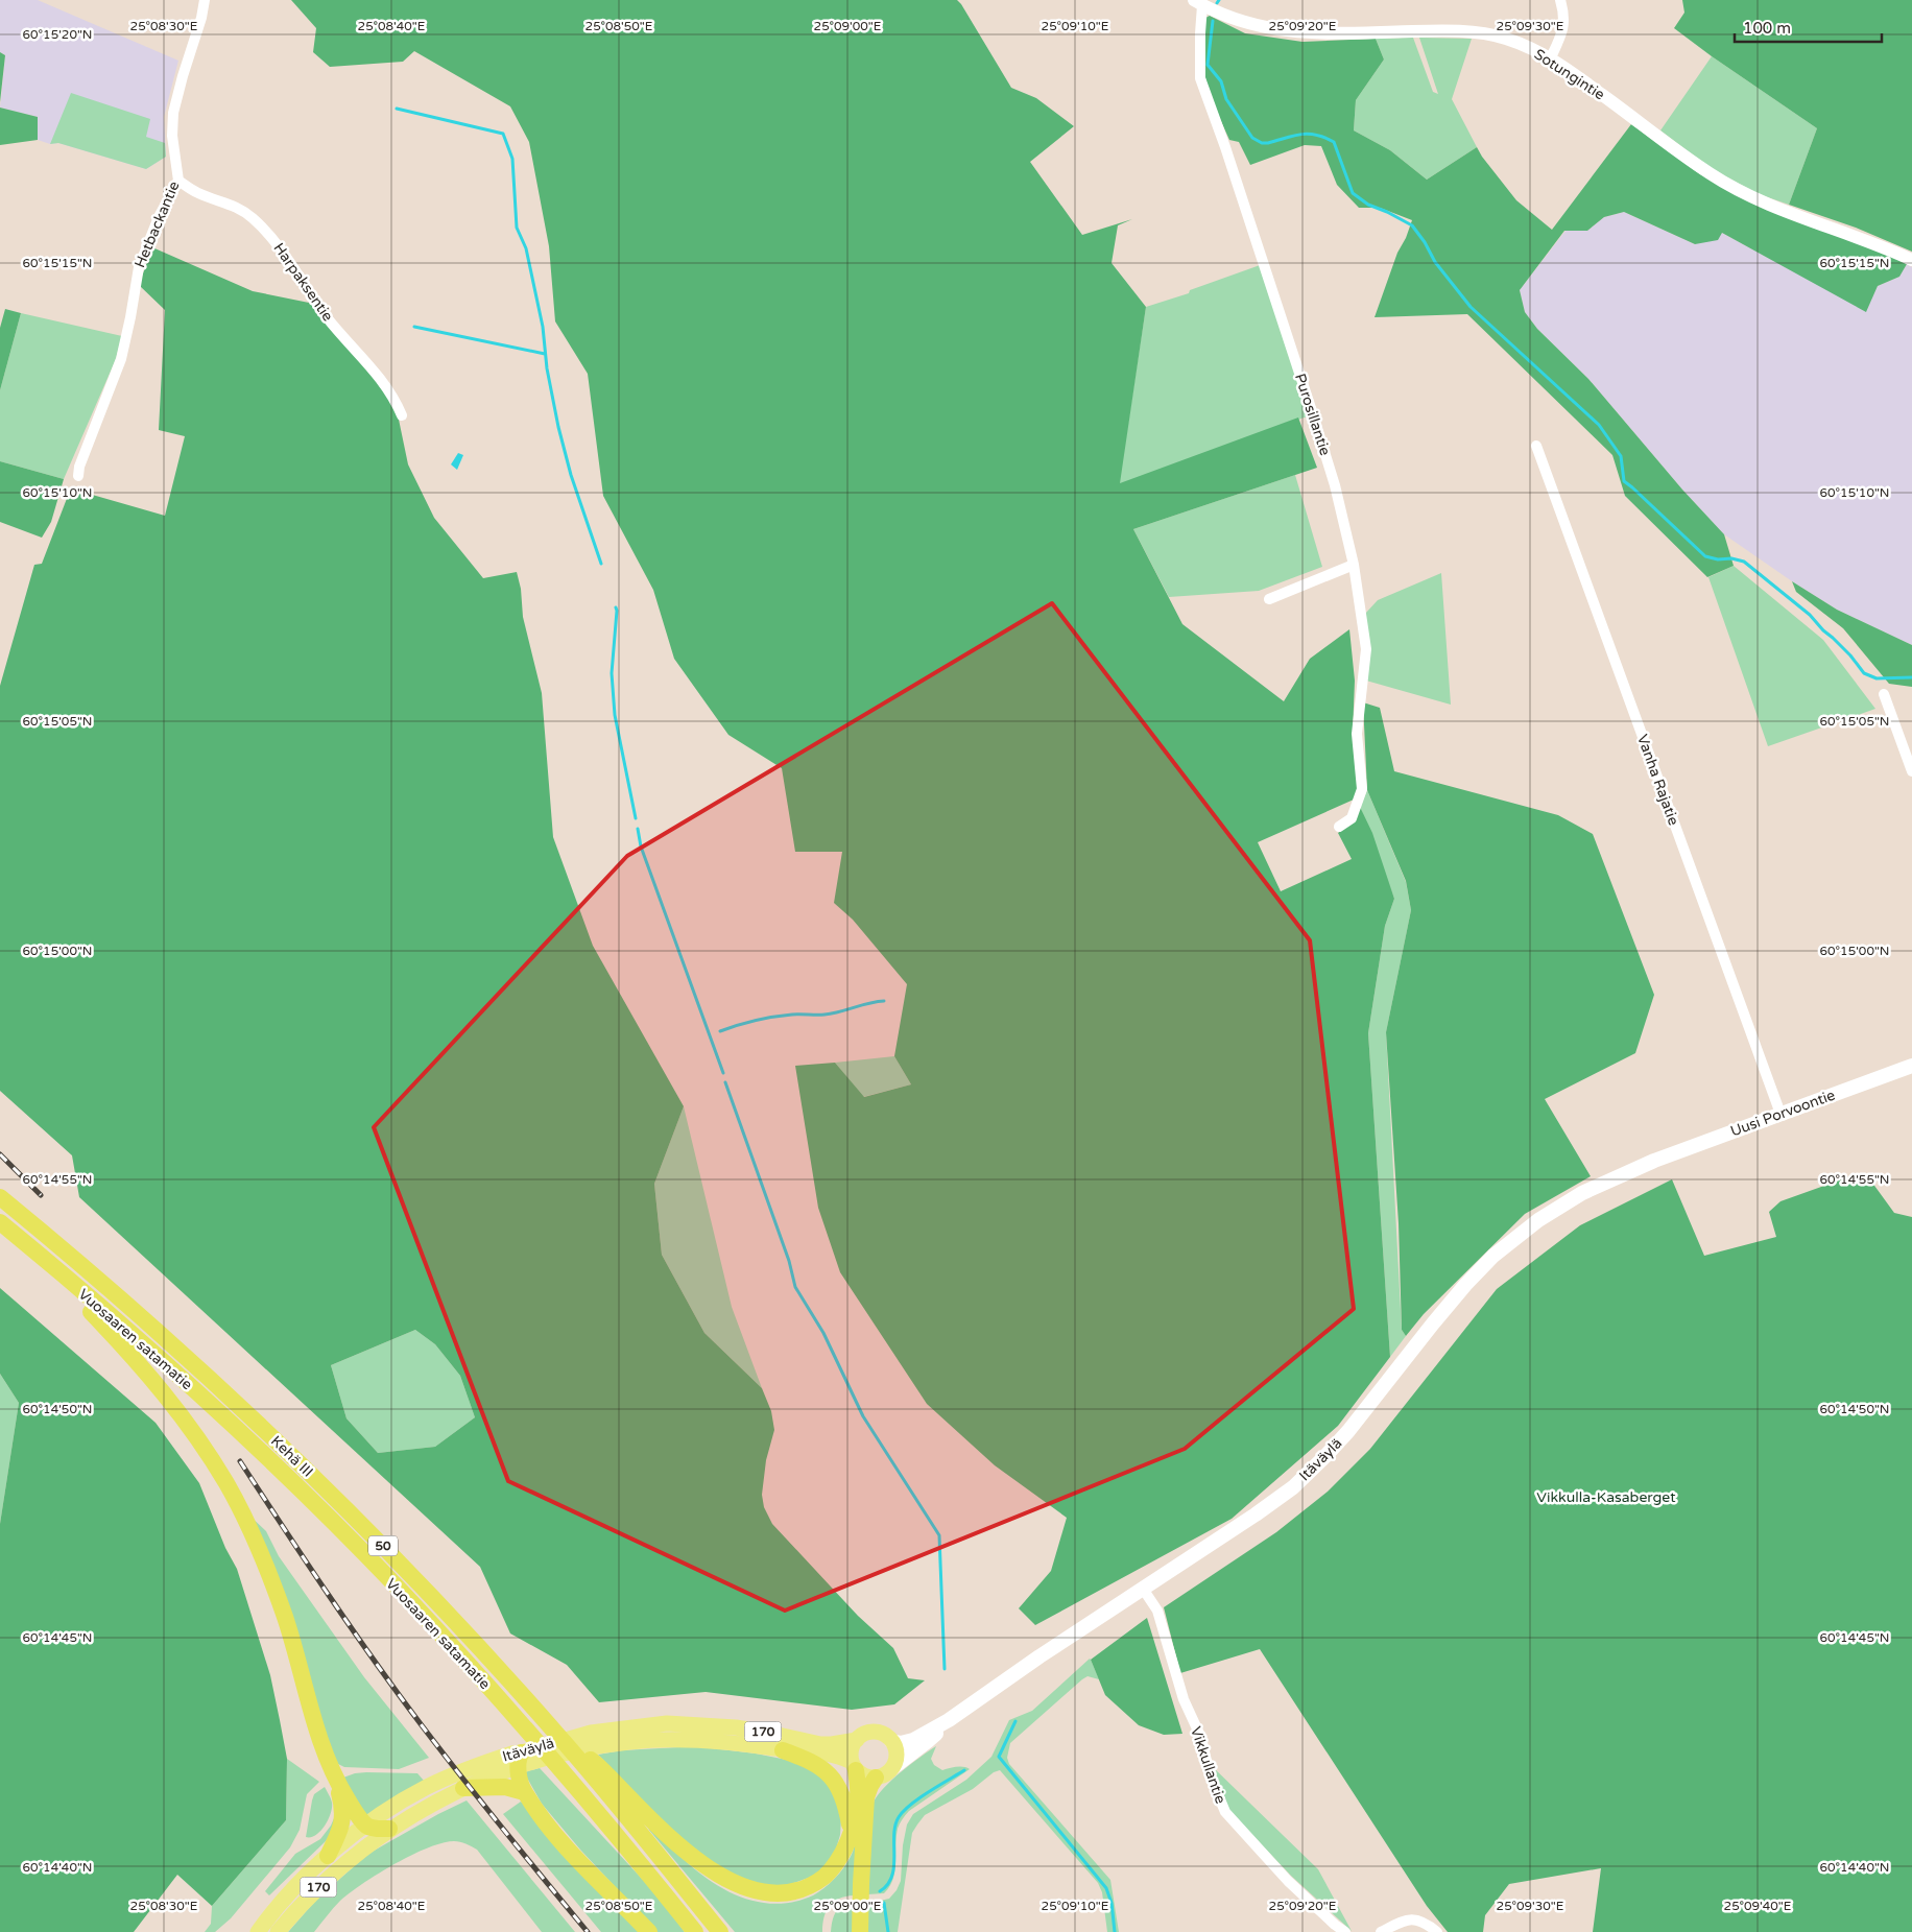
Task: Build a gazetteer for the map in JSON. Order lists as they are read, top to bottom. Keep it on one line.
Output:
{"streets":{"highway":["Vuosaaren satamatie","Kehä III","50"],"main road":["Uusi Porvoontie","Itäväylä","170"],"street":["Sotungintie","Hetbackantie","Harpaksentie","Purosillantie","Vanha Rajatie","Vikkullantie"]},"crossings":[["Sotungintie","Purosillantie"],["Hetbackantie","Harpaksentie"],["Vanha Rajatie","Uusi Porvoontie"],["Uusi Porvoontie","Itäväylä"],["Itäväylä","Vikkullantie"]],"parks":["Vikkulla-Kasaberget"],"scale_bar":"100 m","coordinates":["25°08'30\"E","25°08'40\"E","25°08'50\"E","25°09'00\"E","25°09'10\"E","25°09'20\"E","25°09'30\"E","60°15'20\"N","60°15'15\"N","60°15'10\"N","60°15'05\"N","60°15'00\"N","60°14'55\"N","60°14'50\"N","60°14'45\"N","60°14'40\"N","25°09'40\"E"]}
